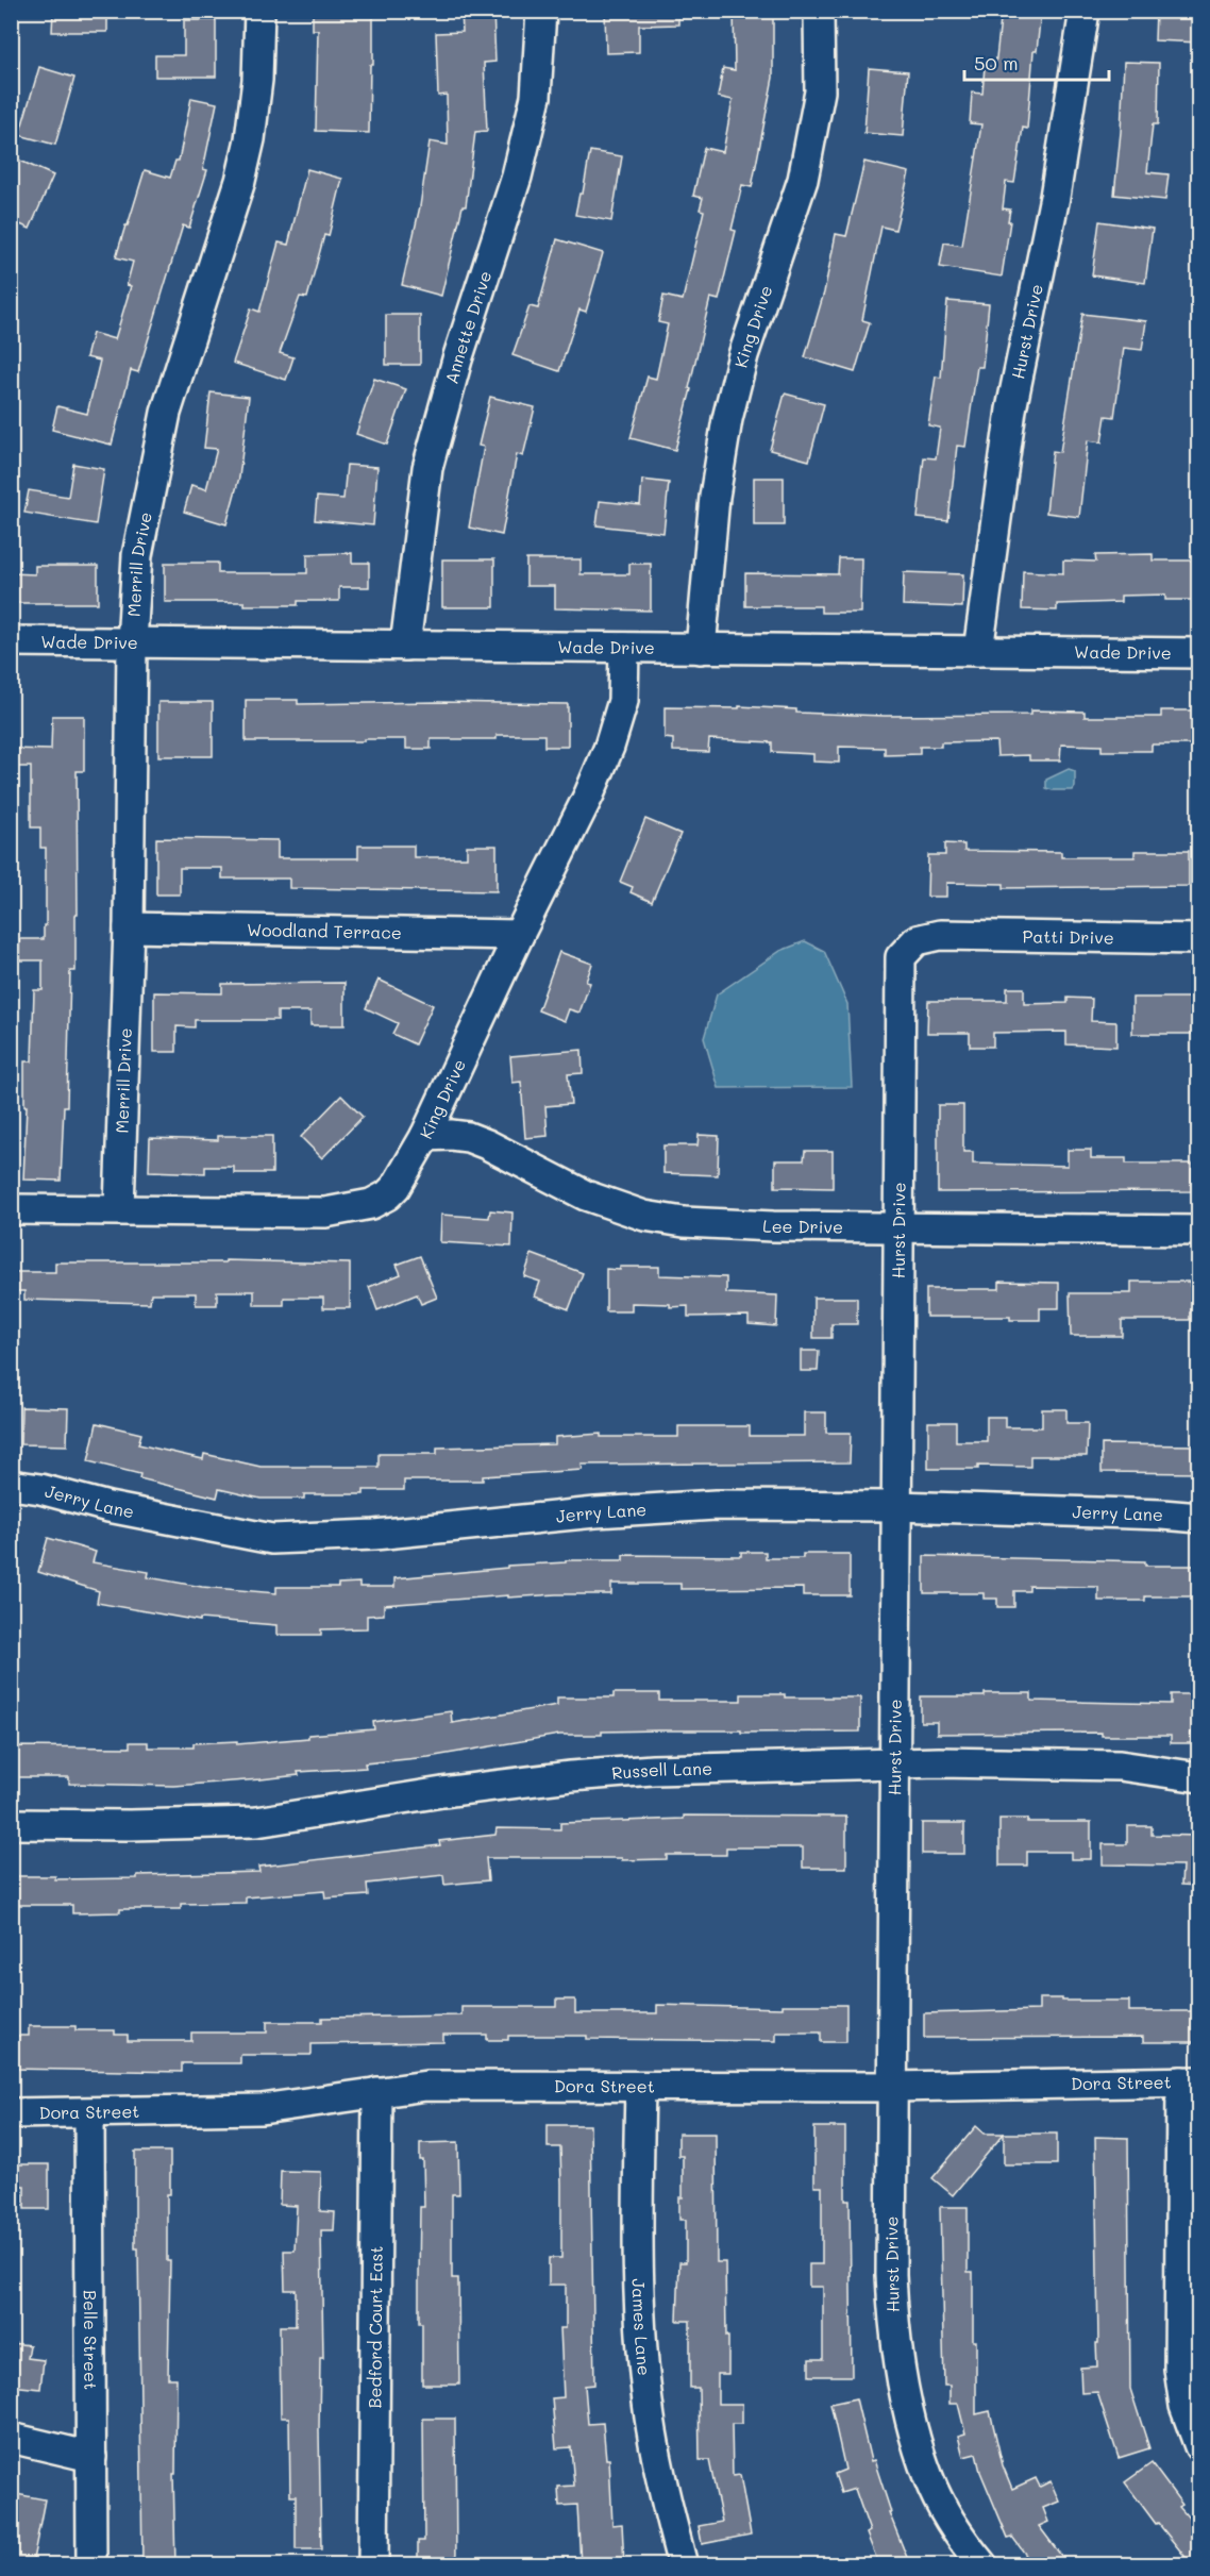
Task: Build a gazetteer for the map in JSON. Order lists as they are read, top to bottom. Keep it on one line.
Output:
{"streets":{"street":["Annette Drive","King Drive","Hurst Drive","Merrill Drive","Wade Drive","Woodland Terrace","Patti Drive","Lee Drive","Jerry Lane","Russell Lane","Dora Street","Bedford Court East","James Lane","Belle Street"]},"crossings":[["Annette Drive","Wade Drive"],["King Drive","Merrill Drive"],["King Drive","Wade Drive"],["King Drive","Woodland Terrace"],["King Drive","Lee Drive"],["Hurst Drive","Wade Drive"],["Hurst Drive","Patti Drive"],["Hurst Drive","Lee Drive"],["Hurst Drive","Jerry Lane"],["Hurst Drive","Russell Lane"],["Hurst Drive","Dora Street"],["Merrill Drive","Wade Drive"],["Merrill Drive","Woodland Terrace"],["Dora Street","Bedford Court East"],["Dora Street","James Lane"],["Dora Street","Belle Street"]],"scale_bar":"50 m"}
